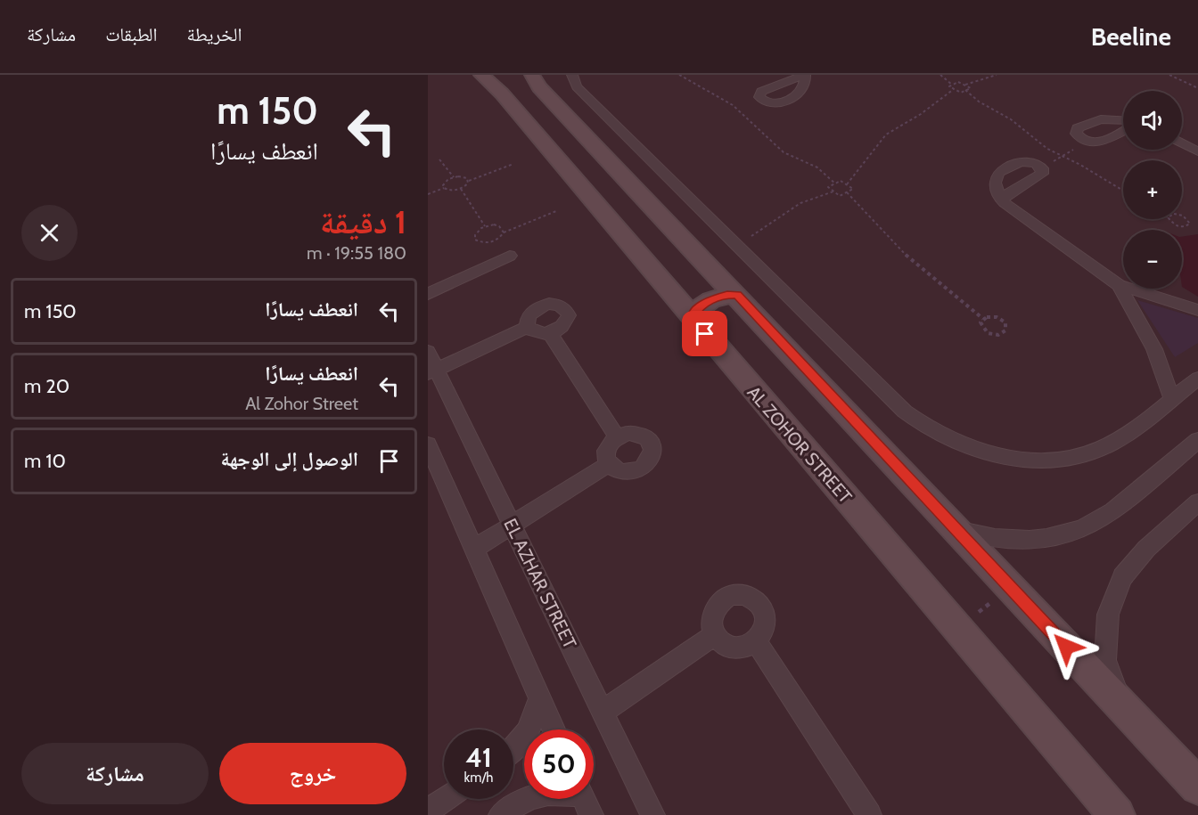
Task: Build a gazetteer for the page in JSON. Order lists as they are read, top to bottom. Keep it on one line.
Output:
{"streets":{"main road":["AL ZOHOR STREET"],"street":["EL AZHAR STREET"]},"page":{"header":"Beeline","nav":["الخريطة","الطبقات","مشاركة"],"turn":["150 m","انعطف يسارًا"],"map_buttons":["+","−"],"heading":["1 دقيقة","180 m · 19:55"],"list":[{"name":"انعطف يسارًا","value":"150 m"},{"name":"انعطف يسارًا","note":"Al Zohor Street","value":"20 m"},{"name":"الوصول إلى الوجهة","value":"10 m"}],"speed":"41 km/h","limit":"50","buttons":["خروج","مشاركة"]}}
